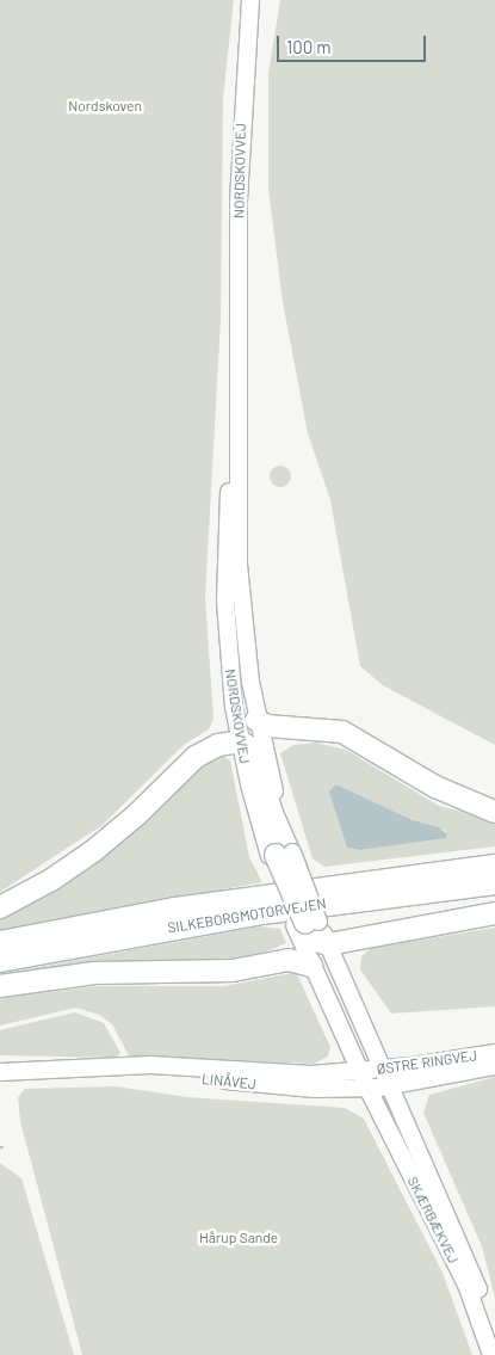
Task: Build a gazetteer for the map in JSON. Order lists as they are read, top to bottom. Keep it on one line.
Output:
{"streets":{"highway":["SILKEBORGMOTORVEJEN"],"street":["NORDSKOVVEJ","ØSTRE RINGVEJ","LINÅVEJ","SKÆRBÆKVEJ"]},"crossings":[["ØSTRE RINGVEJ","LINÅVEJ"],["ØSTRE RINGVEJ","SKÆRBÆKVEJ"],["LINÅVEJ","SKÆRBÆKVEJ"]],"parks":["Nordskoven","Hårup Sande"],"scale_bar":"100 m"}
